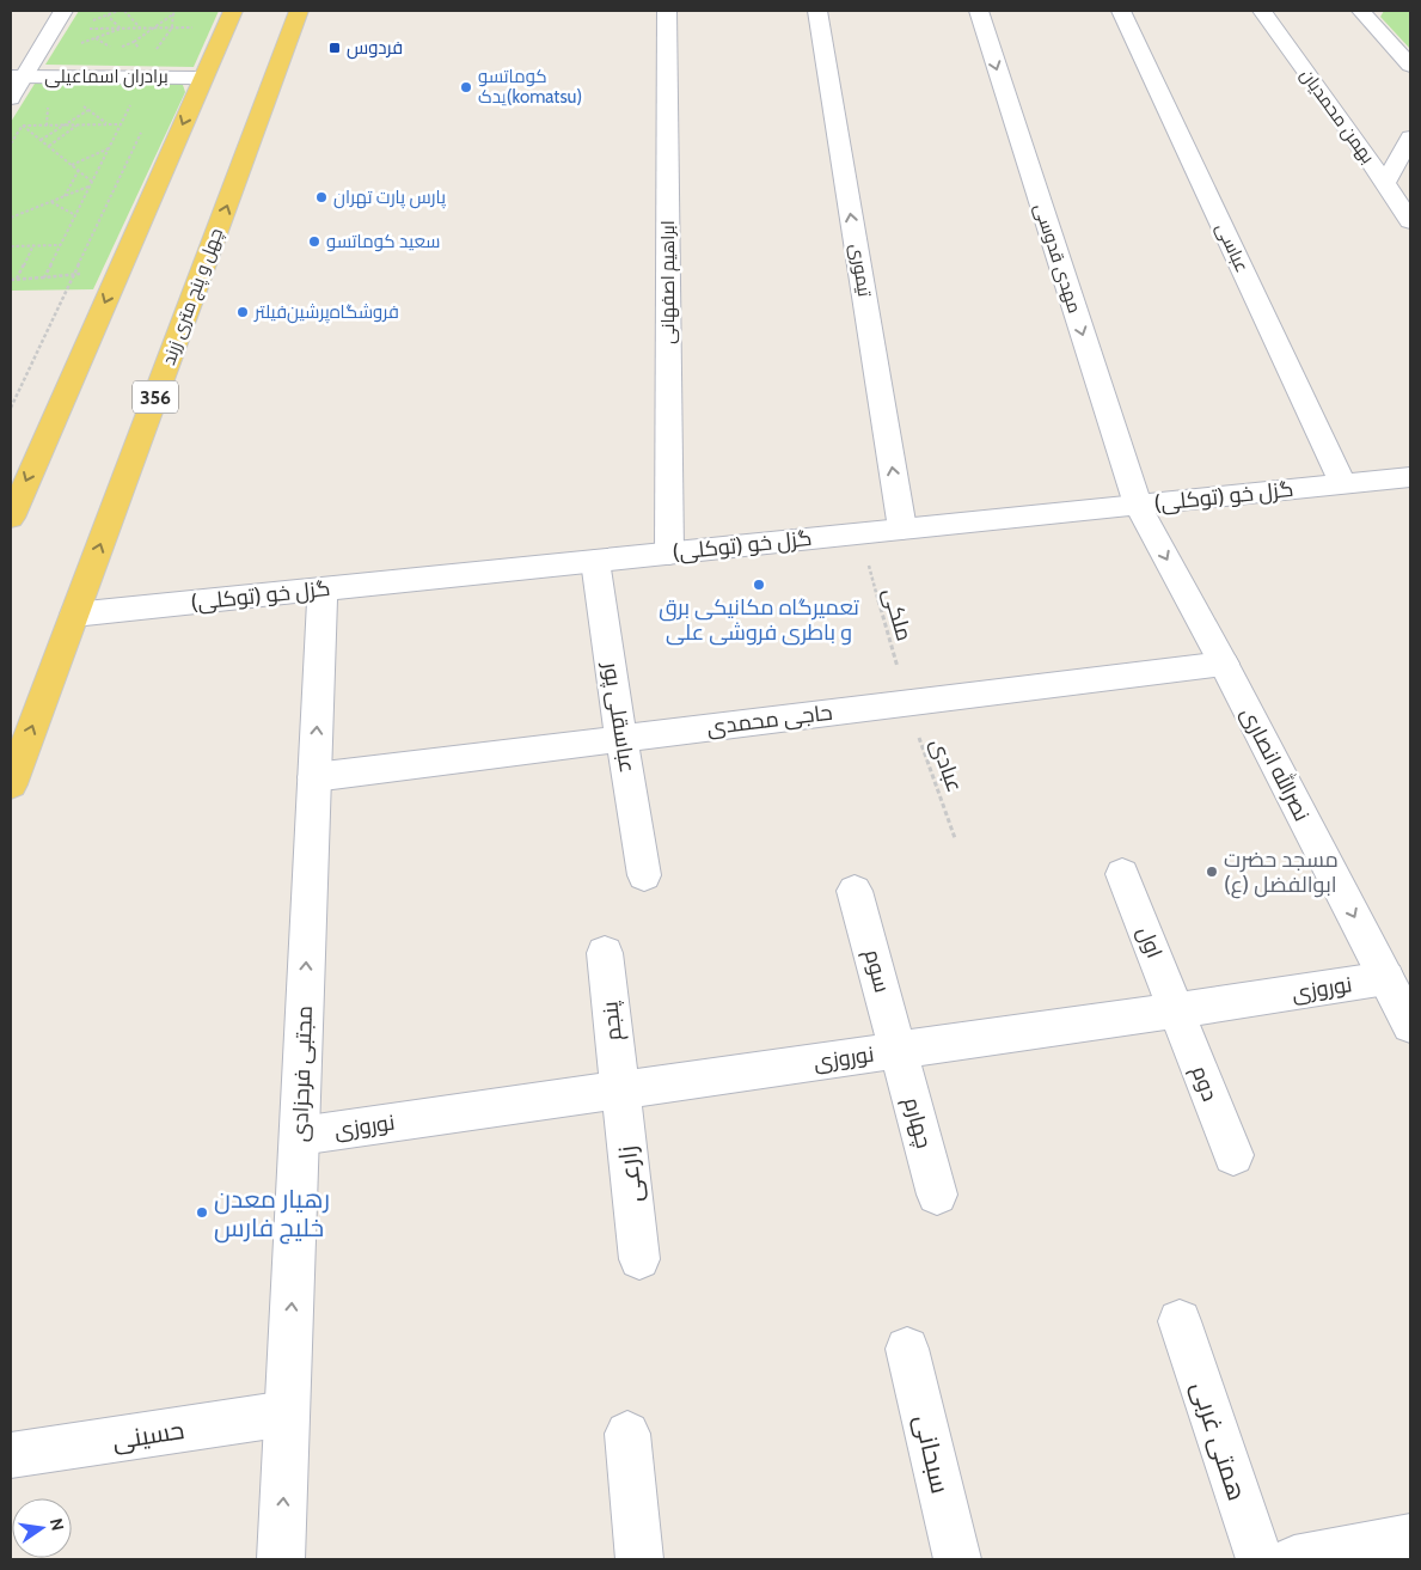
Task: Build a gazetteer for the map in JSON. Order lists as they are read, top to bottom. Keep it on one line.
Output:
{"streets":{"main road":["چهل و پنج متری زرند","356"],"street":["برادران اسماعیلی","بهمن محمدیان","عباسی","مهدی قدوسی","تیموری","ابراهیم اصفهانی","گزل خو (توکلی)","عباسقلی پور","حاجی محمدی","نصرالله انصاری","اول","سوم","نوروزی","پنجم","مجتبی فرحزادی","دوم","چهارم","زارعی","حسینی","همتی غربی","سبحانی"],"path":["ملکی","عبادی"]},"crossings":[["عباسی","گزل خو (توکلی)"],["مهدی قدوسی","گزل خو (توکلی)"],["مهدی قدوسی","نصرالله انصاری"],["تیموری","گزل خو (توکلی)"],["ابراهیم اصفهانی","گزل خو (توکلی)"],["چهل و پنج متری زرند","گزل خو (توکلی)"],["گزل خو (توکلی)","ملکی"],["گزل خو (توکلی)","عباسقلی پور"],["گزل خو (توکلی)","نصرالله انصاری"],["گزل خو (توکلی)","مجتبی فرحزادی"],["ملکی","حاجی محمدی"],["ملکی","عبادی"],["عباسقلی پور","حاجی محمدی"],["حاجی محمدی","نصرالله انصاری"],["حاجی محمدی","عبادی"],["حاجی محمدی","مجتبی فرحزادی"],["نصرالله انصاری","نوروزی"],["اول","نوروزی"],["اول","دوم"],["سوم","نوروزی"],["سوم","چهارم"],["نوروزی","پنجم"],["نوروزی","مجتبی فرحزادی"],["نوروزی","دوم"],["نوروزی","چهارم"],["نوروزی","زارعی"],["پنجم","زارعی"],["مجتبی فرحزادی","حسینی"]],"one_way":["مهدی قدوسی","تیموری","نصرالله انصاری","مجتبی فرحزادی"],"places":{"transit":["فردوس"],"other":["کوماتسو یدک(komatsu)","پارس پارت تهران","سعید کوماتسو","فروشگاه‌پرشین‌فیلتر","تعمیرگاه مکانیکی برق و باطری فروشی علی","مسجد حضرت ابوالفضل (ع)","رهیار معدن خلیج فارس"]},"north":"right"}
